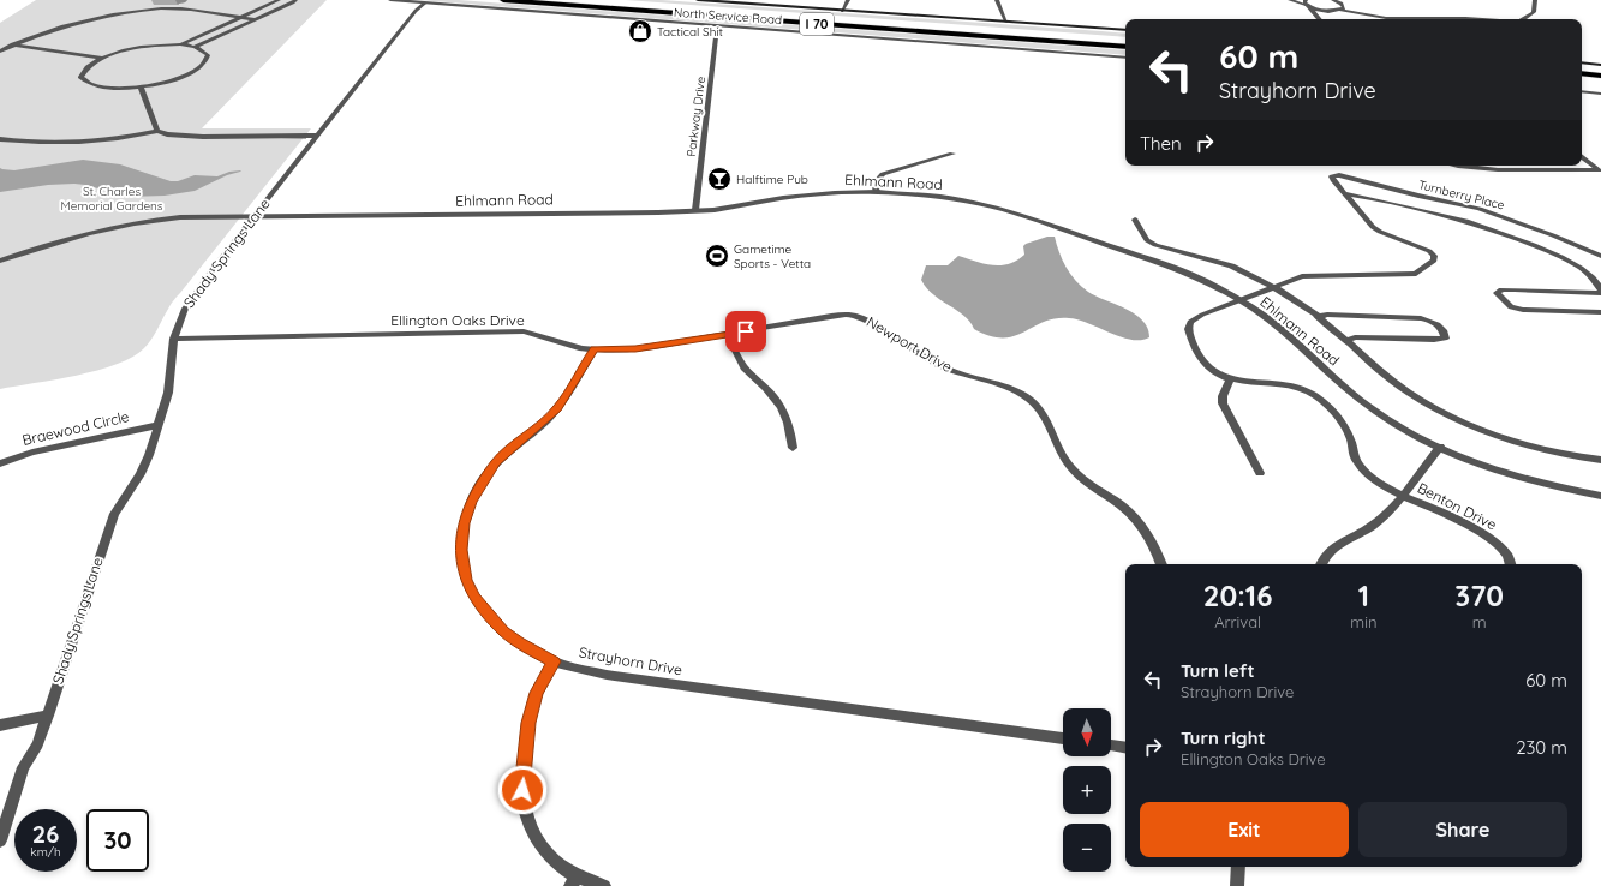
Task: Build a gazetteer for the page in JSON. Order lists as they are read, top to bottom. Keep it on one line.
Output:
{"streets":{"highway":["I 70"],"street":["North Service Road","Parkway Drive","Ehlmann Road","Turnberry Place","Shady Springs Lane","Ellington Oaks Drive","Newport Drive","Braewood Circle","Benton Drive","Strayhorn Drive"]},"crossings":[["North Service Road","Parkway Drive"],["North Service Road","Shady Springs Lane"],["Parkway Drive","Ehlmann Road"],["Ehlmann Road","Turnberry Place"],["Ehlmann Road","Shady Springs Lane"],["Ehlmann Road","Benton Drive"],["Turnberry Place","Benton Drive"],["Shady Springs Lane","Ellington Oaks Drive"],["Shady Springs Lane","Braewood Circle"],["Ellington Oaks Drive","Newport Drive"],["Ellington Oaks Drive","Strayhorn Drive"]],"parks":["St. Charles Memorial Gardens"],"places":{"shop":["Tactical Shit"],"bar":["Halftime Pub"],"sports":["Gametime Sports - Vetta"]},"north":"bottom","page":{"turn":["60 m","Strayhorn Drive"],"then":"Then","eta":["20:16","Arrival","1","min","370","m"],"list":[{"name":"Turn left","note":"Strayhorn Drive","value":"60 m"},{"name":"Turn right","note":"Ellington Oaks Drive","value":"230 m"}],"map_buttons":["+","−"],"buttons":["Exit","Share"],"speed":"26 km/h","limit":"30"}}
